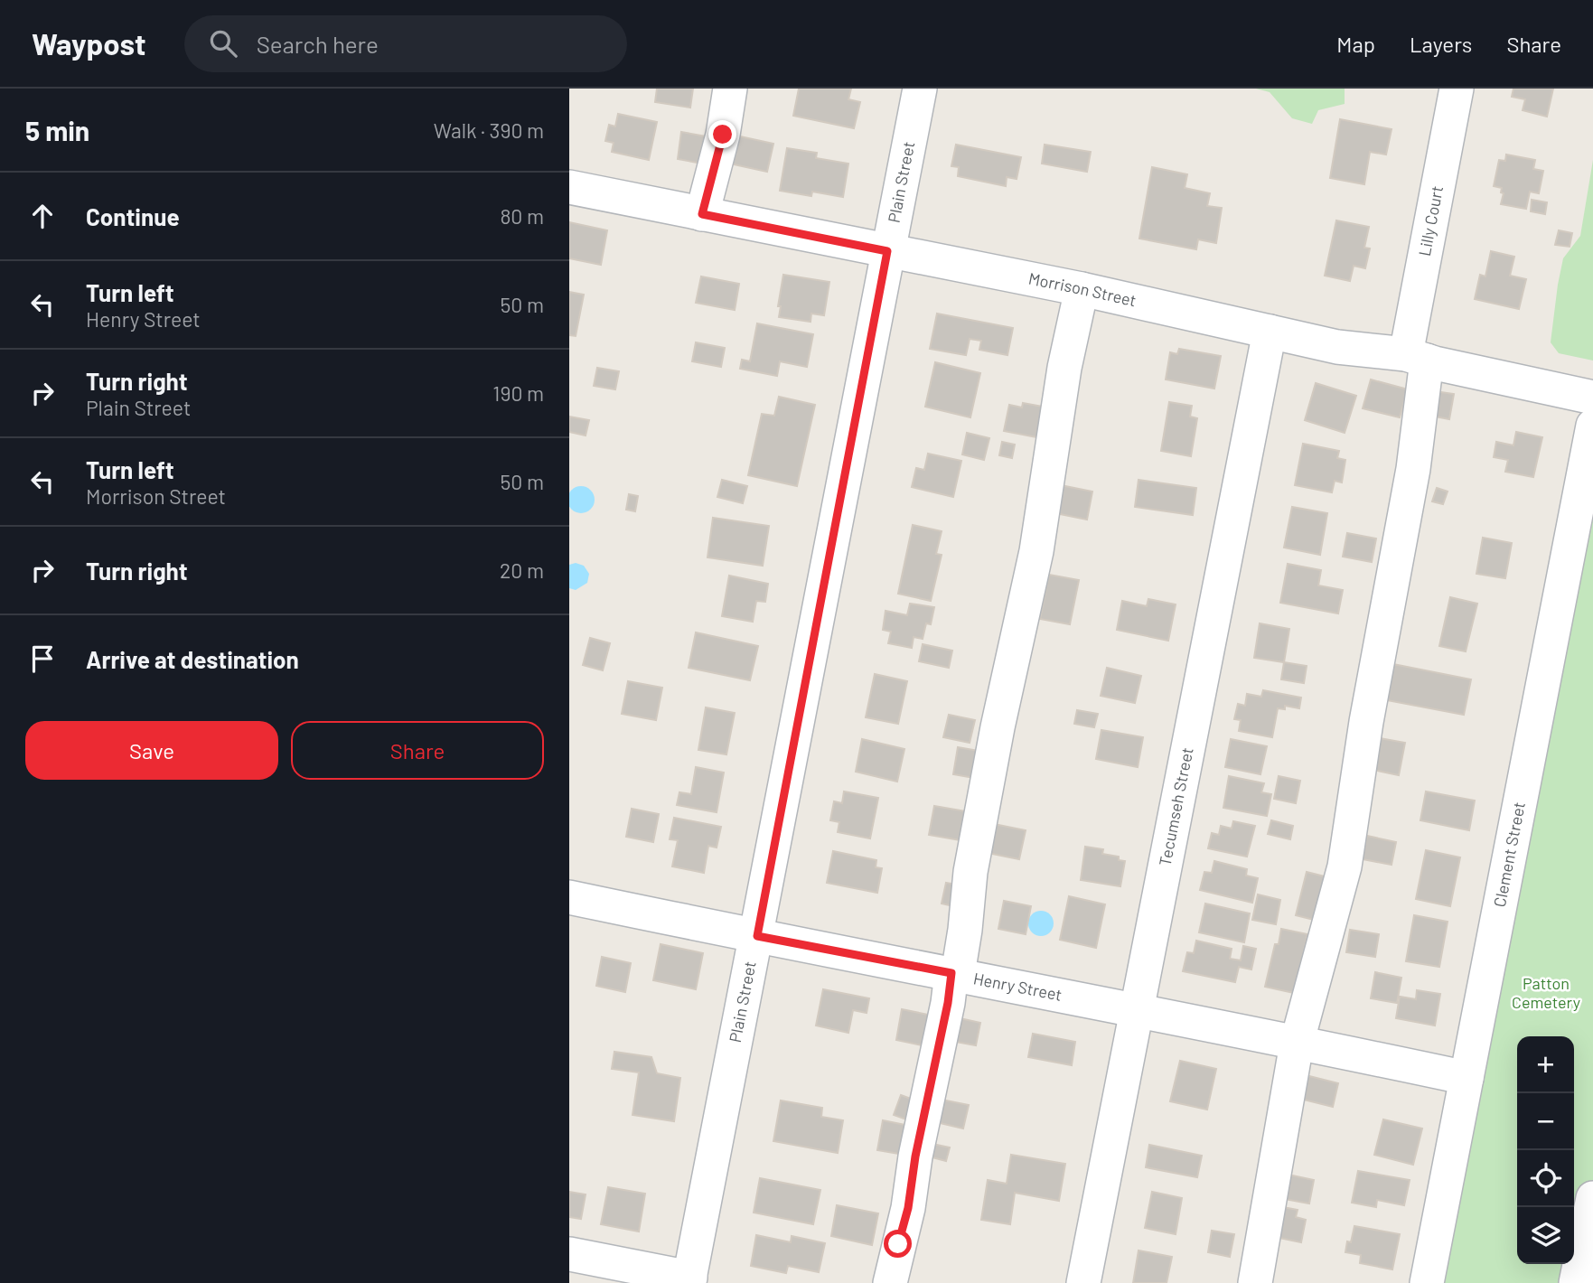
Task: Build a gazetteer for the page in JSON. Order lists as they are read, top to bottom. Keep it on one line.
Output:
{"streets":{"street":["Plain Street","Lilly Court","Morrison Street","Tecumseh Street","Clement Street","Henry Street"]},"crossings":[["Plain Street","Morrison Street"],["Plain Street","Henry Street"],["Lilly Court","Morrison Street"],["Lilly Court","Henry Street"],["Morrison Street","Tecumseh Street"],["Tecumseh Street","Henry Street"],["Clement Street","Henry Street"]],"parks":["Patton Cemetery"],"page":{"header":"Waypost","search":"Search here","nav":["Map","Layers","Share"],"heading":["5 min","Walk · 390 m"],"list":[["Continue","80 m"],["Turn left","Henry Street","50 m"],["Turn right","Plain Street","190 m"],["Turn left","Morrison Street","50 m"],["Turn right","20 m"],"Arrive at destination"],"buttons":["Save","Share"],"map_buttons":["+","−"]}}
